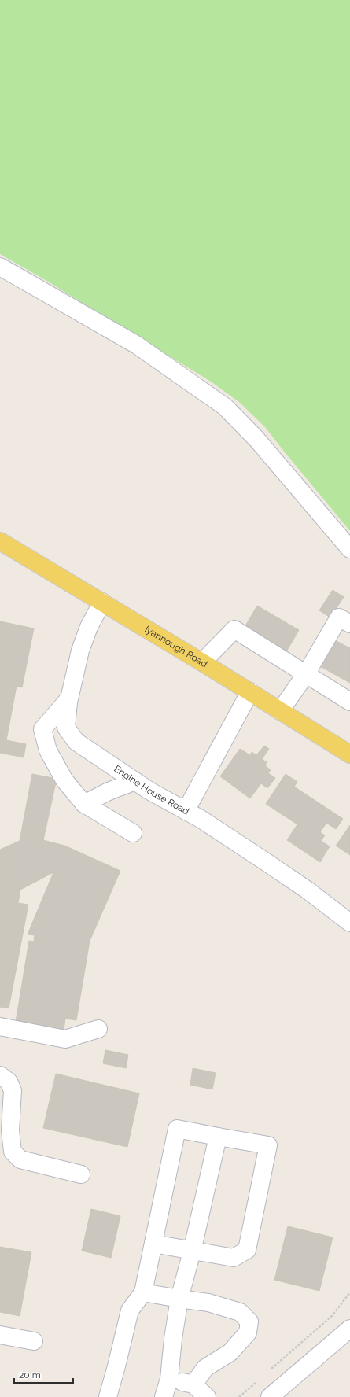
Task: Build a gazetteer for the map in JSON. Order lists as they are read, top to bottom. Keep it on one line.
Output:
{"streets":{"main road":["Iyannough Road"],"lane":["Engine House Road"]},"crossings":[["Iyannough Road","Engine House Road"]],"scale_bar":"20 m"}
